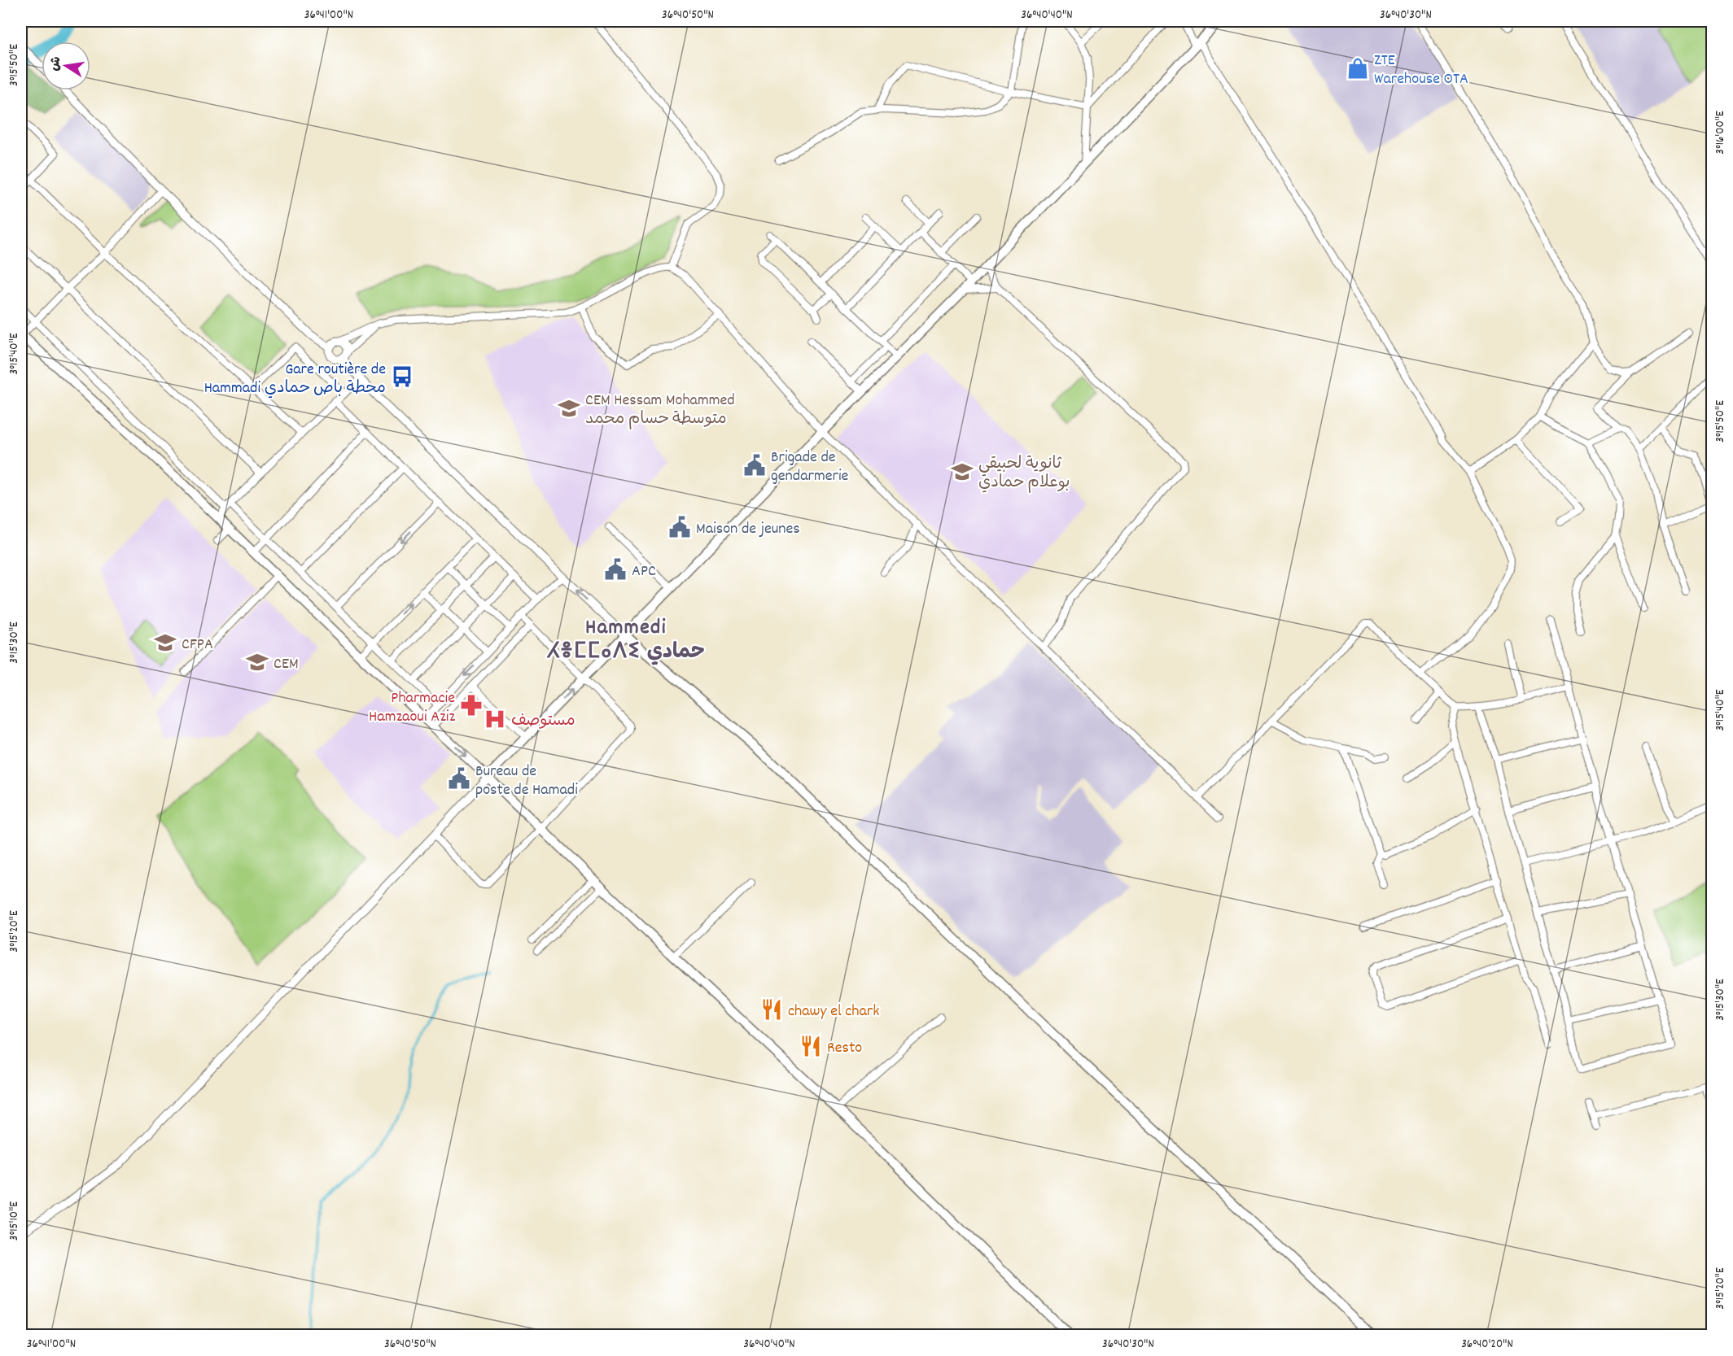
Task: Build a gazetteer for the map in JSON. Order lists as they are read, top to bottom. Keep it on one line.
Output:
{"districts":["Hammedi ⵃⴻⵎⵎⴰⴷⵉ حمادي"],"places":{"shop":["ZTE Warehouse OTA"],"bus stop":["Gare routière de Hammadi محطة باص حمادي"],"school or university":["CEM Hessam Mohammed متوسطة حسام محمد","ثانوية لحبيقي بوعلام حمادي","CFPA","CEM"],"public building":["Brigade de gendarmerie","Maison de jeunes","APC","Bureau de poste de Hamadi"],"pharmacy":["Pharmacie Hamzaoui Aziz"],"hospital":["مستوصف"],"restaurant":["chawy el chark","Resto"]},"north":"left","coordinates":["36°41'00\"N","36°40'50\"N","36°40'40\"N","36°40'30\"N","3°15'50\"E","3°16'00\"E","3°15'40\"E","3°15'30\"E","3°15'20\"E","3°15'10\"E","36°40'20\"N"]}
